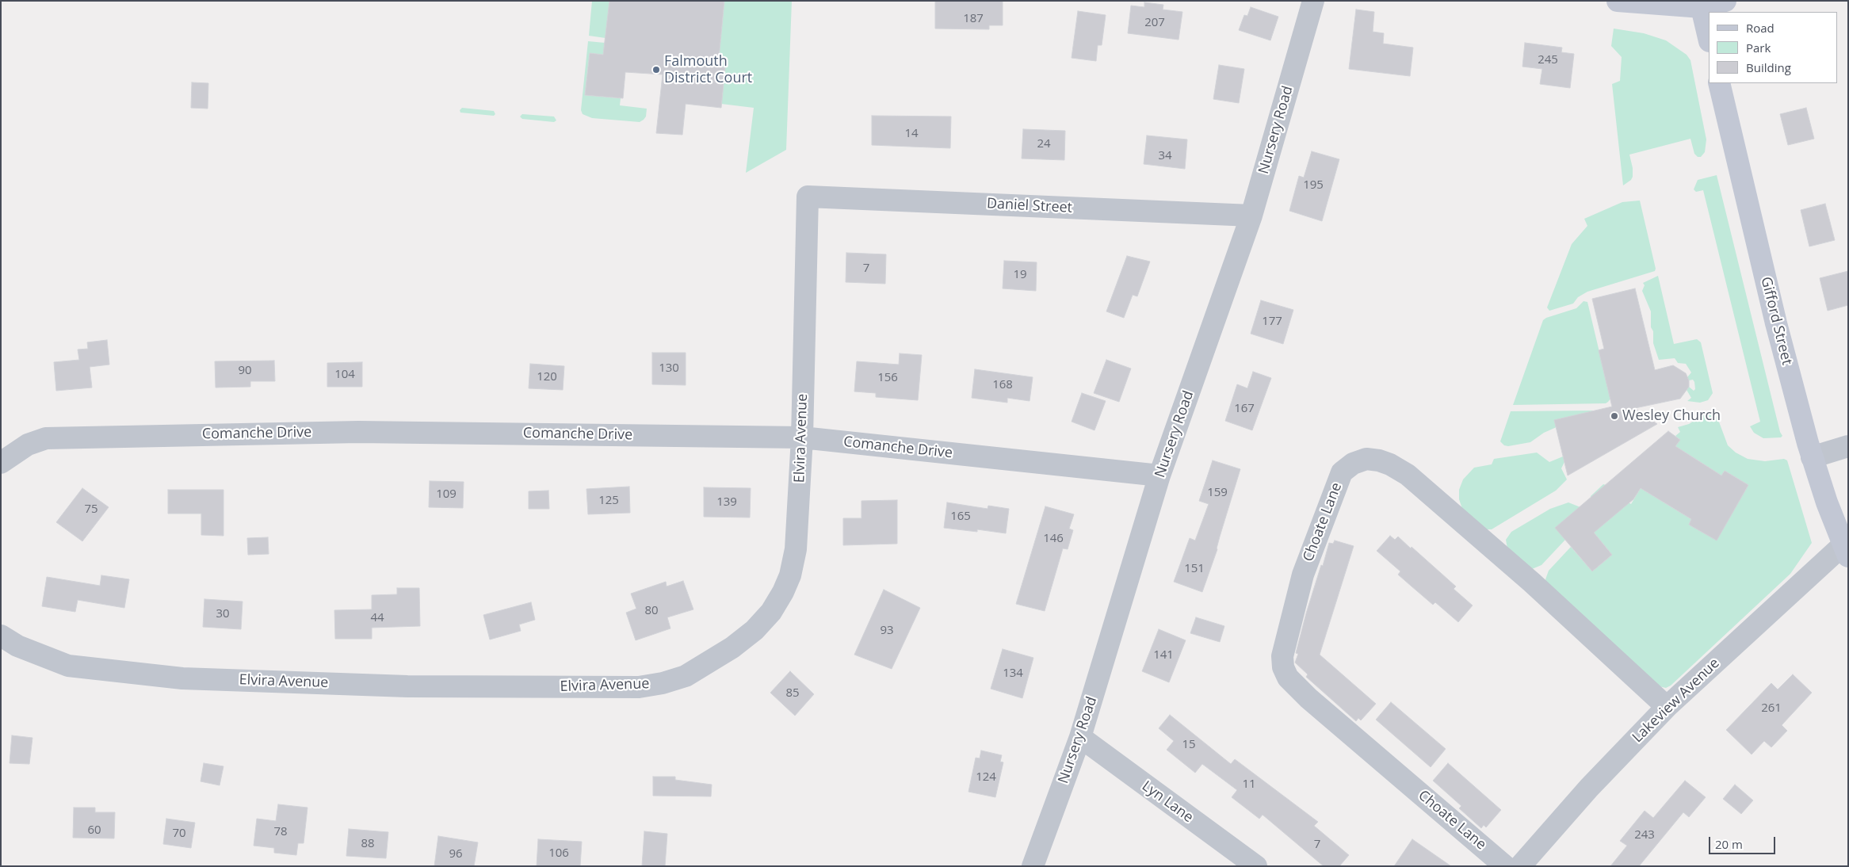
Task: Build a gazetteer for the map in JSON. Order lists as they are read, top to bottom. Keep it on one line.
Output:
{"streets":{"main road":["Gifford Street"],"street":["Nursery Road","Daniel Street","Comanche Drive","Elvira Avenue","Choate Lane","Lakeview Avenue","Lyn Lane"]},"crossings":[["Nursery Road","Daniel Street"],["Nursery Road","Comanche Drive"],["Nursery Road","Lyn Lane"],["Daniel Street","Elvira Avenue"],["Gifford Street","Lakeview Avenue"],["Comanche Drive","Elvira Avenue"],["Choate Lane","Lakeview Avenue"]],"places":["Falmouth District Court","Wesley Church"],"house_numbers":["187","207","245","14","24","34","195","7","19","177","130","90","104","120","156","168","167","159","109","125","139","75","165","146","151","80","30","44","93","141","134","85","261","15","124","11","60","78","70","243","88","7","106","96"],"legend":["Road","Park","Building"],"scale_bar":"20 m"}
